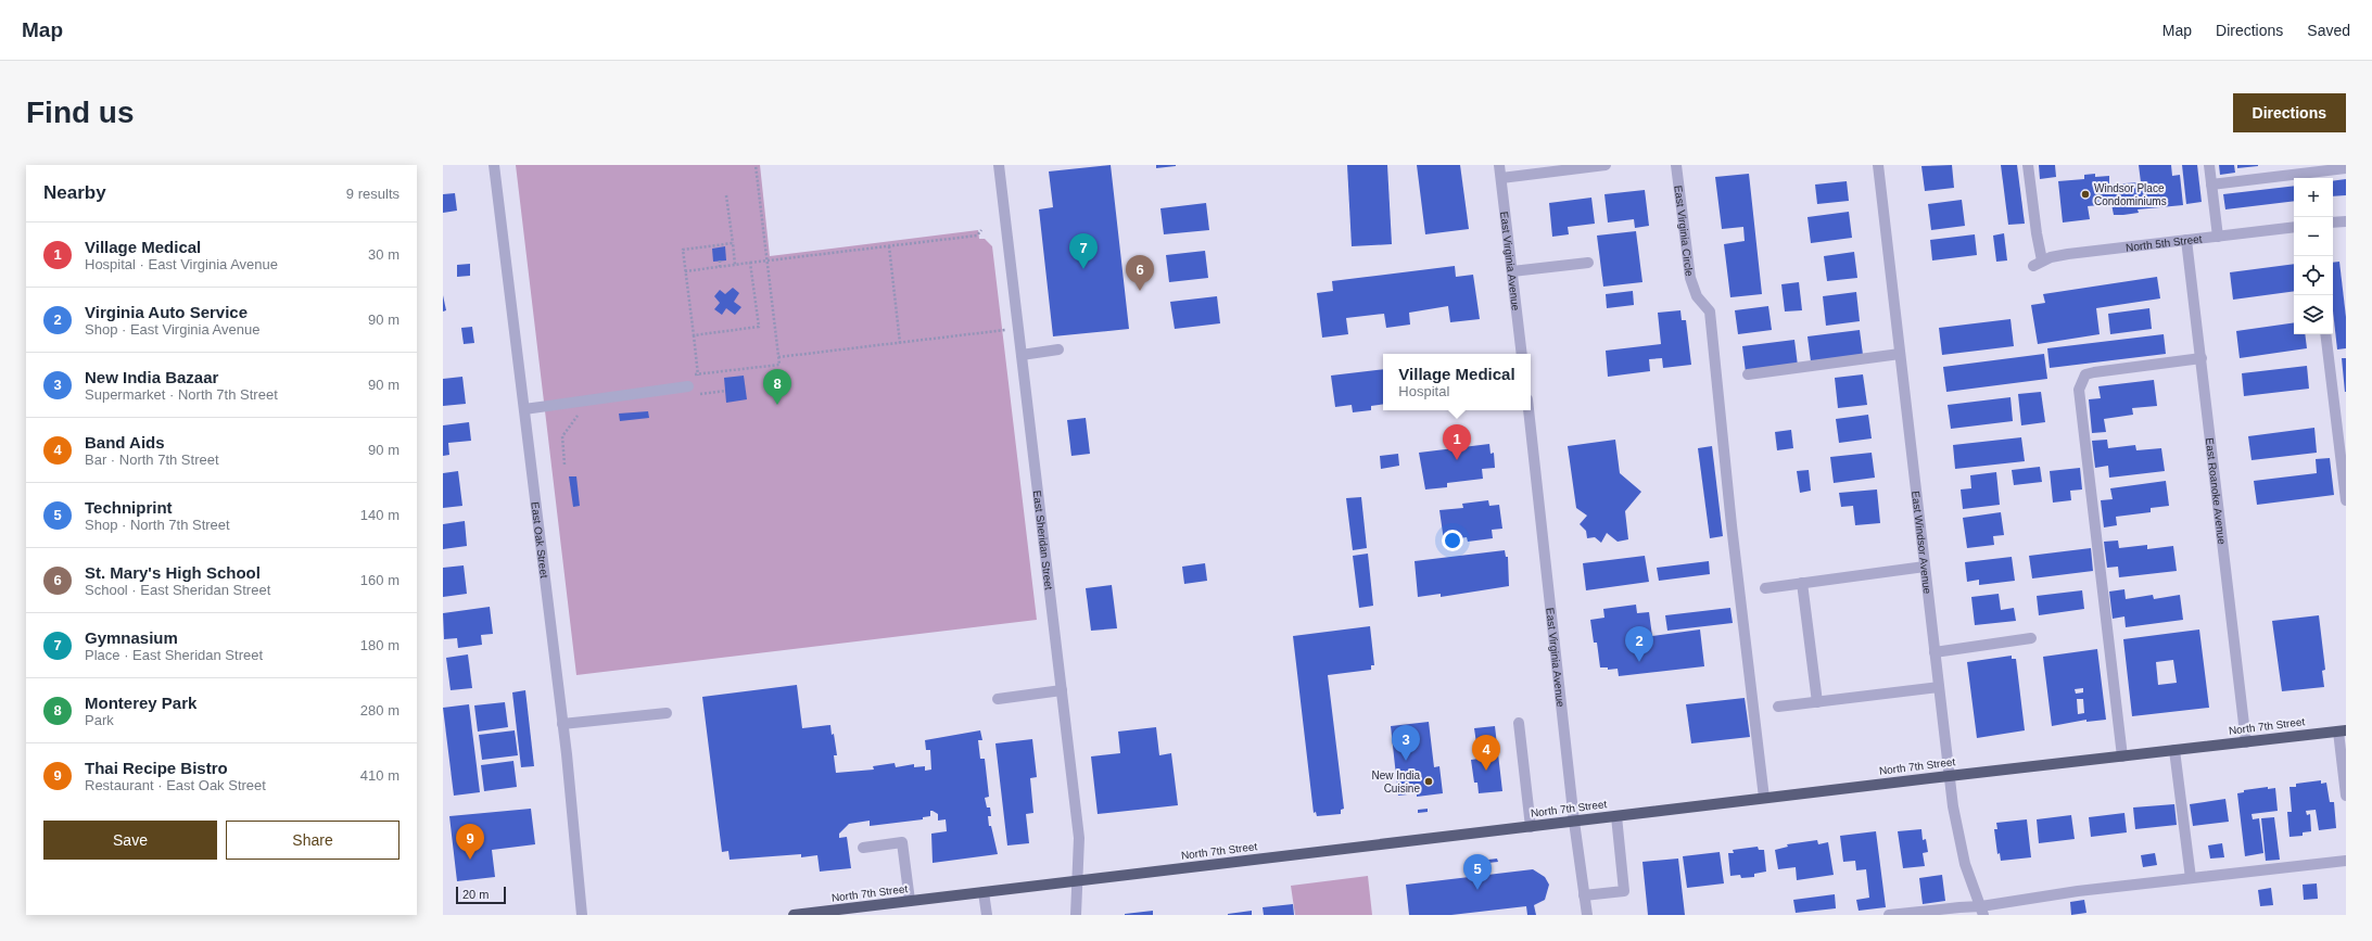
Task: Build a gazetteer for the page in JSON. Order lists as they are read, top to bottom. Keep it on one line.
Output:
{"streets":{"main road":["North 7th Street"],"street":["East Virginia Circle","North 5th Street","East Virginia Avenue","East Roanoke Avenue","East Oak Street","East Sheridan Street","East Windsor Avenue"]},"crossings":[["East Virginia Circle","North 7th Street"],["North 5th Street","East Roanoke Avenue"],["East Virginia Avenue","North 7th Street"],["East Roanoke Avenue","North 7th Street"],["East Sheridan Street","North 7th Street"],["East Windsor Avenue","North 7th Street"]],"places":["Windsor Place Condominiums","New India Cuisine"],"scale_bar":"20 m","page":{"header":"Map","nav":["Map","Directions","Saved"],"buttons":["Directions",["Save","Share"]],"title":"Find us","heading":["Nearby","9 results"],"map_buttons":["+","−"],"list":[{"mark":"1","name":"Village Medical","note":"Hospital · East Virginia Avenue","value":"30 m"},{"mark":"2","name":"Virginia Auto Service","note":"Shop · East Virginia Avenue","value":"90 m"},{"mark":"3","name":"New India Bazaar","note":"Supermarket · North 7th Street","value":"90 m"},{"mark":"4","name":"Band Aids","note":"Bar · North 7th Street","value":"90 m"},{"mark":"5","name":"Techniprint","note":"Shop · North 7th Street","value":"140 m"},{"mark":"6","name":"St. Mary's High School","note":"School · East Sheridan Street","value":"160 m"},{"mark":"7","name":"Gymnasium","note":"Place · East Sheridan Street","value":"180 m"},{"mark":"8","name":"Monterey Park","note":"Park","value":"280 m"},{"mark":"9","name":"Thai Recipe Bistro","note":"Restaurant · East Oak Street","value":"410 m"}],"pins":["7","6","8","1","2","3","4","9","5"],"popup":["Village Medical","Hospital"],"scale":"20 m"}}
